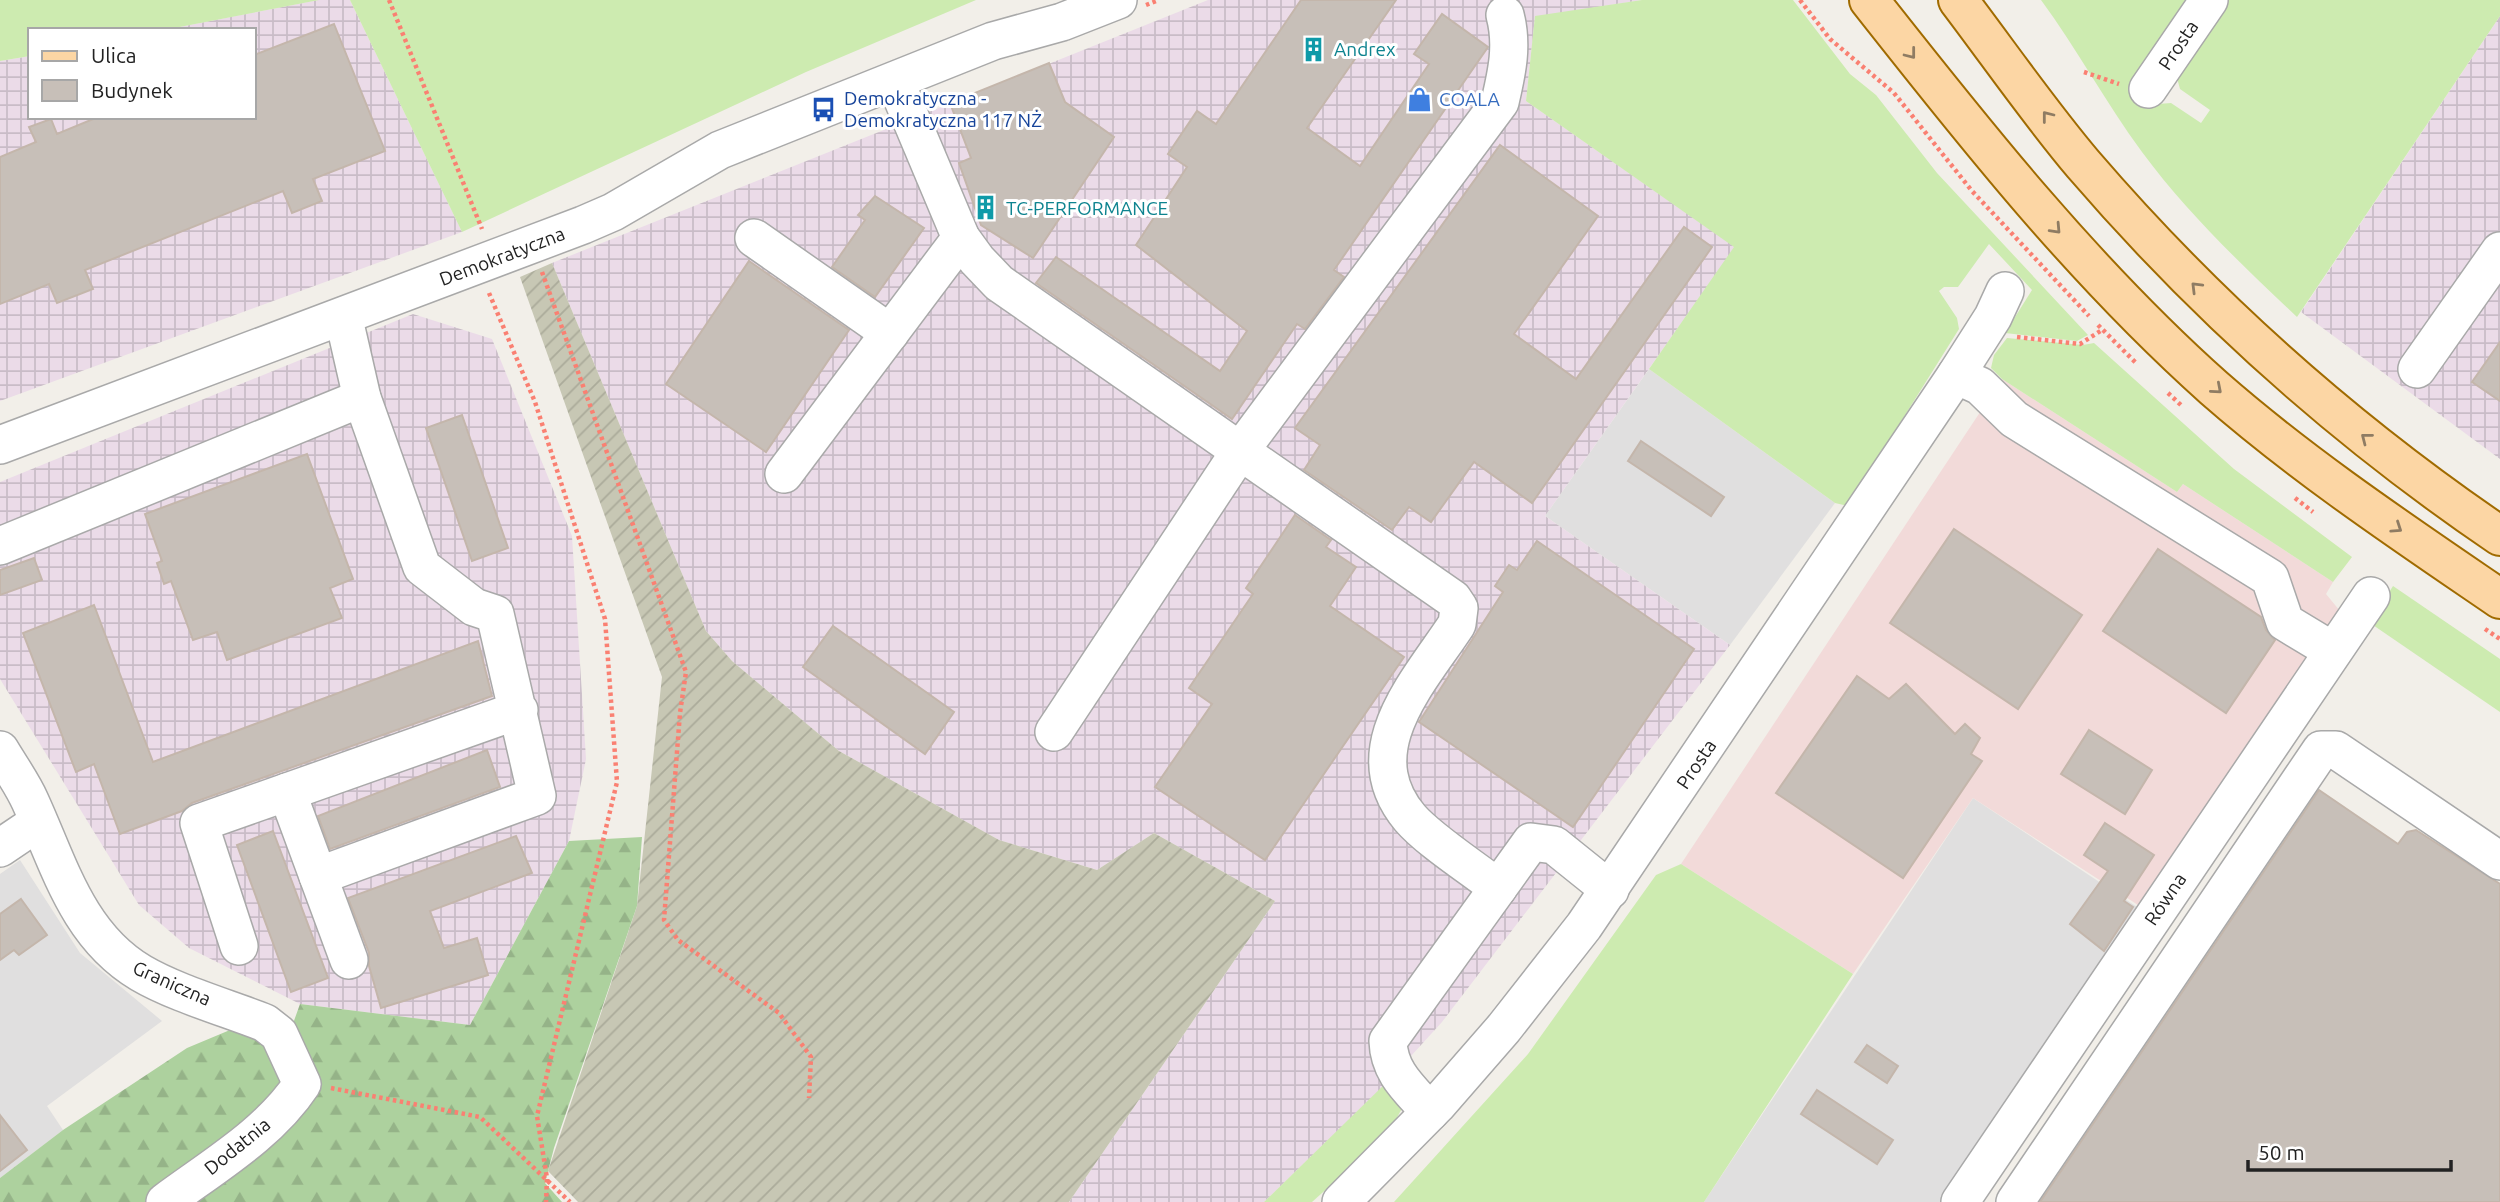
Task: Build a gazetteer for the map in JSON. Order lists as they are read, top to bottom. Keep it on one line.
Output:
{"streets":{"street":["Prosta","Demokratyczna","Równa","Graniczna","Dodatnia"]},"crossings":[["Graniczna","Dodatnia"]],"places":{"building":["Andrex","TC-PERFORMANCE"],"shop":["COALA"],"bus stop":["Demokratyczna - Demokratyczna 117 NŻ"]},"legend":["Ulica","Budynek"],"scale_bar":"50 m"}
